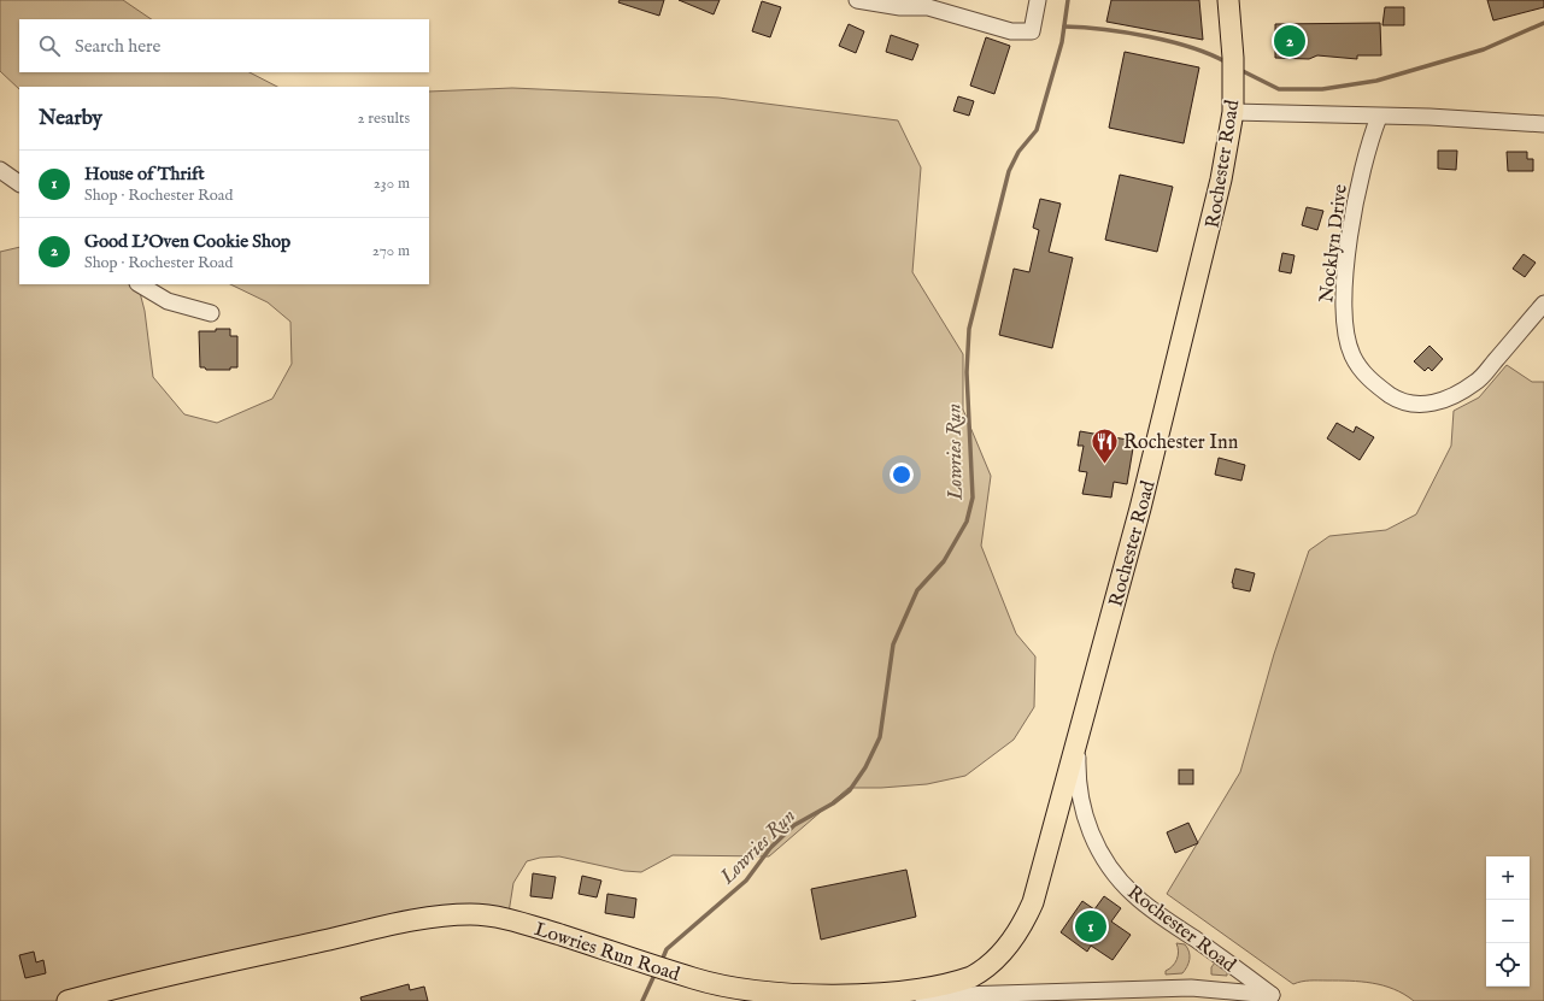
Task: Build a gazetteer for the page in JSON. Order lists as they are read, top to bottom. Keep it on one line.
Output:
{"streets":{"main road":["Rochester Road","Lowries Run Road"],"street":["Nocklyn Drive"]},"crossings":[["Rochester Road","Lowries Run Road"]],"water":["Lowries Run"],"places":{"restaurant":["Rochester Inn"]},"page":{"search":"Search here","pins":["2","1"],"heading":["Nearby","2 results"],"list":[{"mark":"1","name":"House of Thrift","note":"Shop · Rochester Road","value":"230 m"},{"mark":"2","name":"Good L'Oven Cookie Shop","note":"Shop · Rochester Road","value":"270 m"}],"map_buttons":["+","−"]}}
